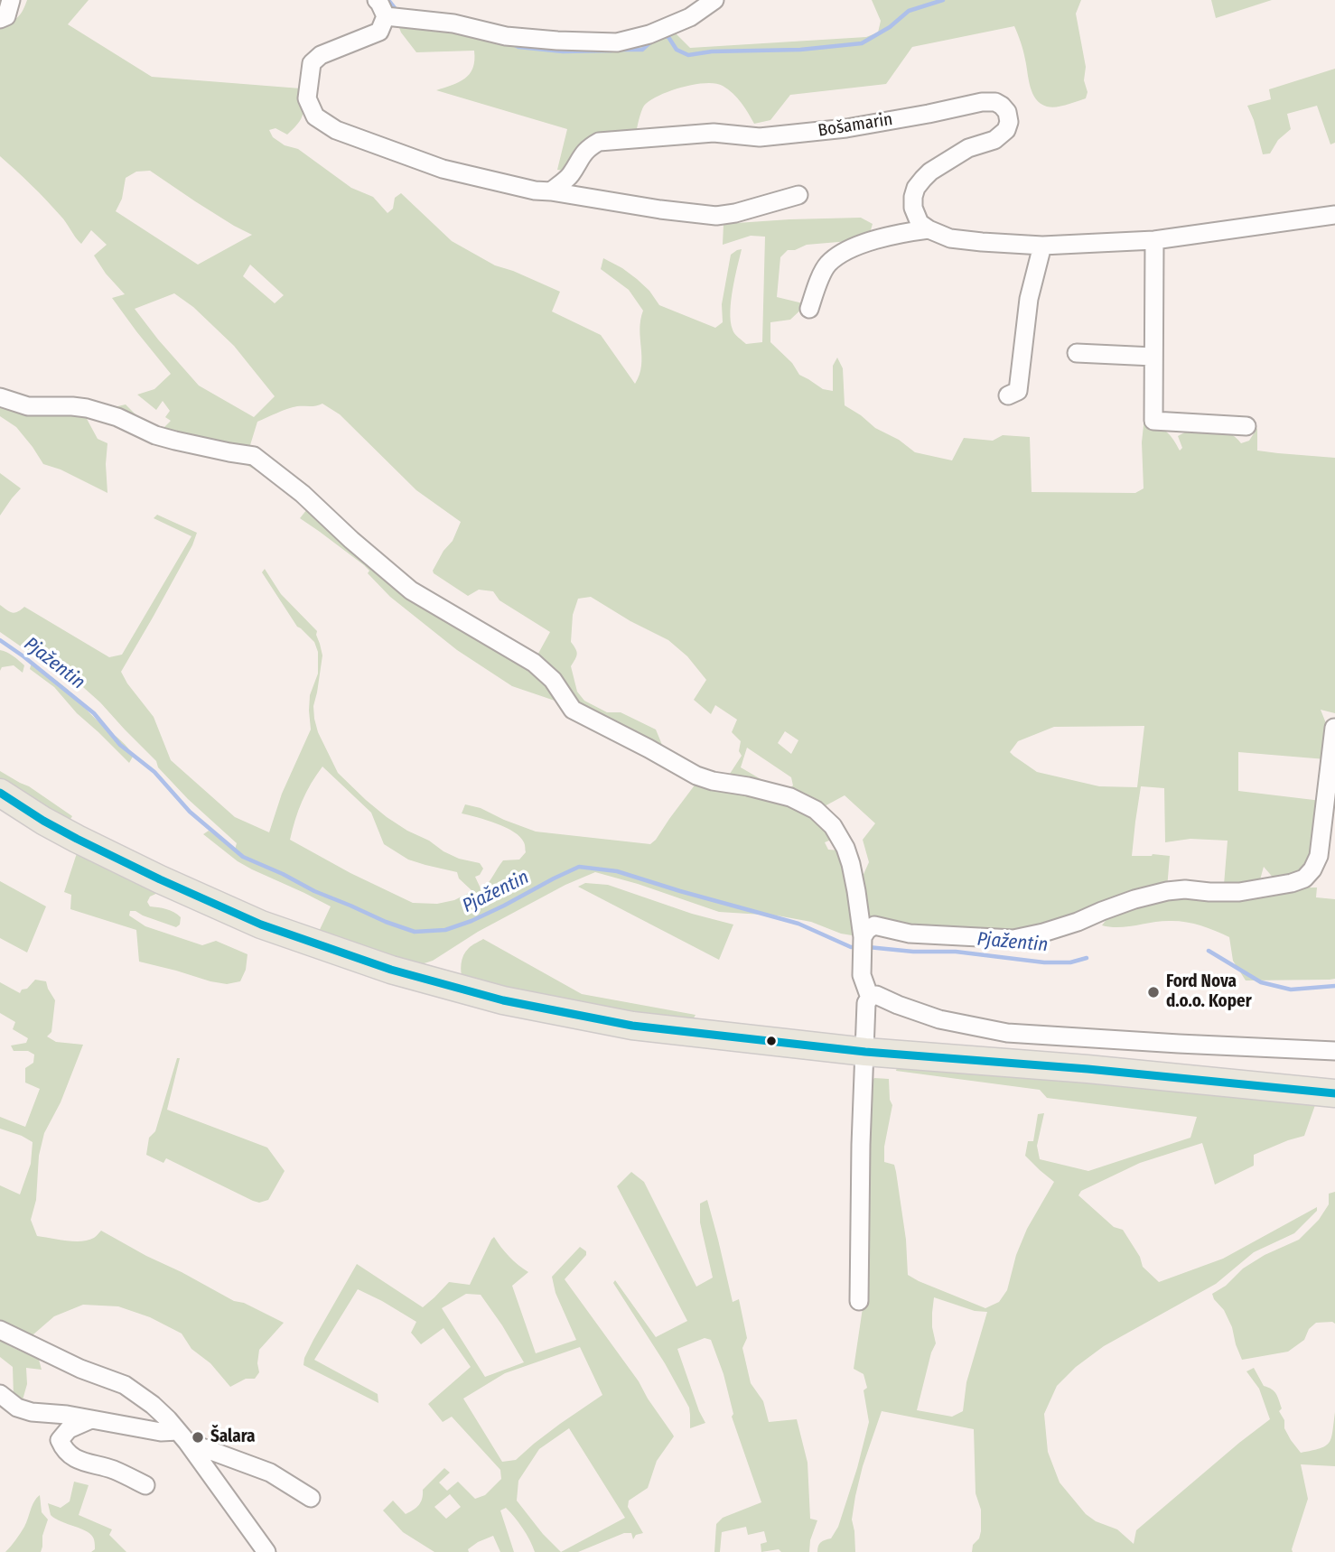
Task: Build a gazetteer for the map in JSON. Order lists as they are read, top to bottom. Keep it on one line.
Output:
{"streets":{"street":["Bošamarin"]},"water":["Pjažentin"],"places":["Ford Nova d.o.o. Koper","Šalara"]}
